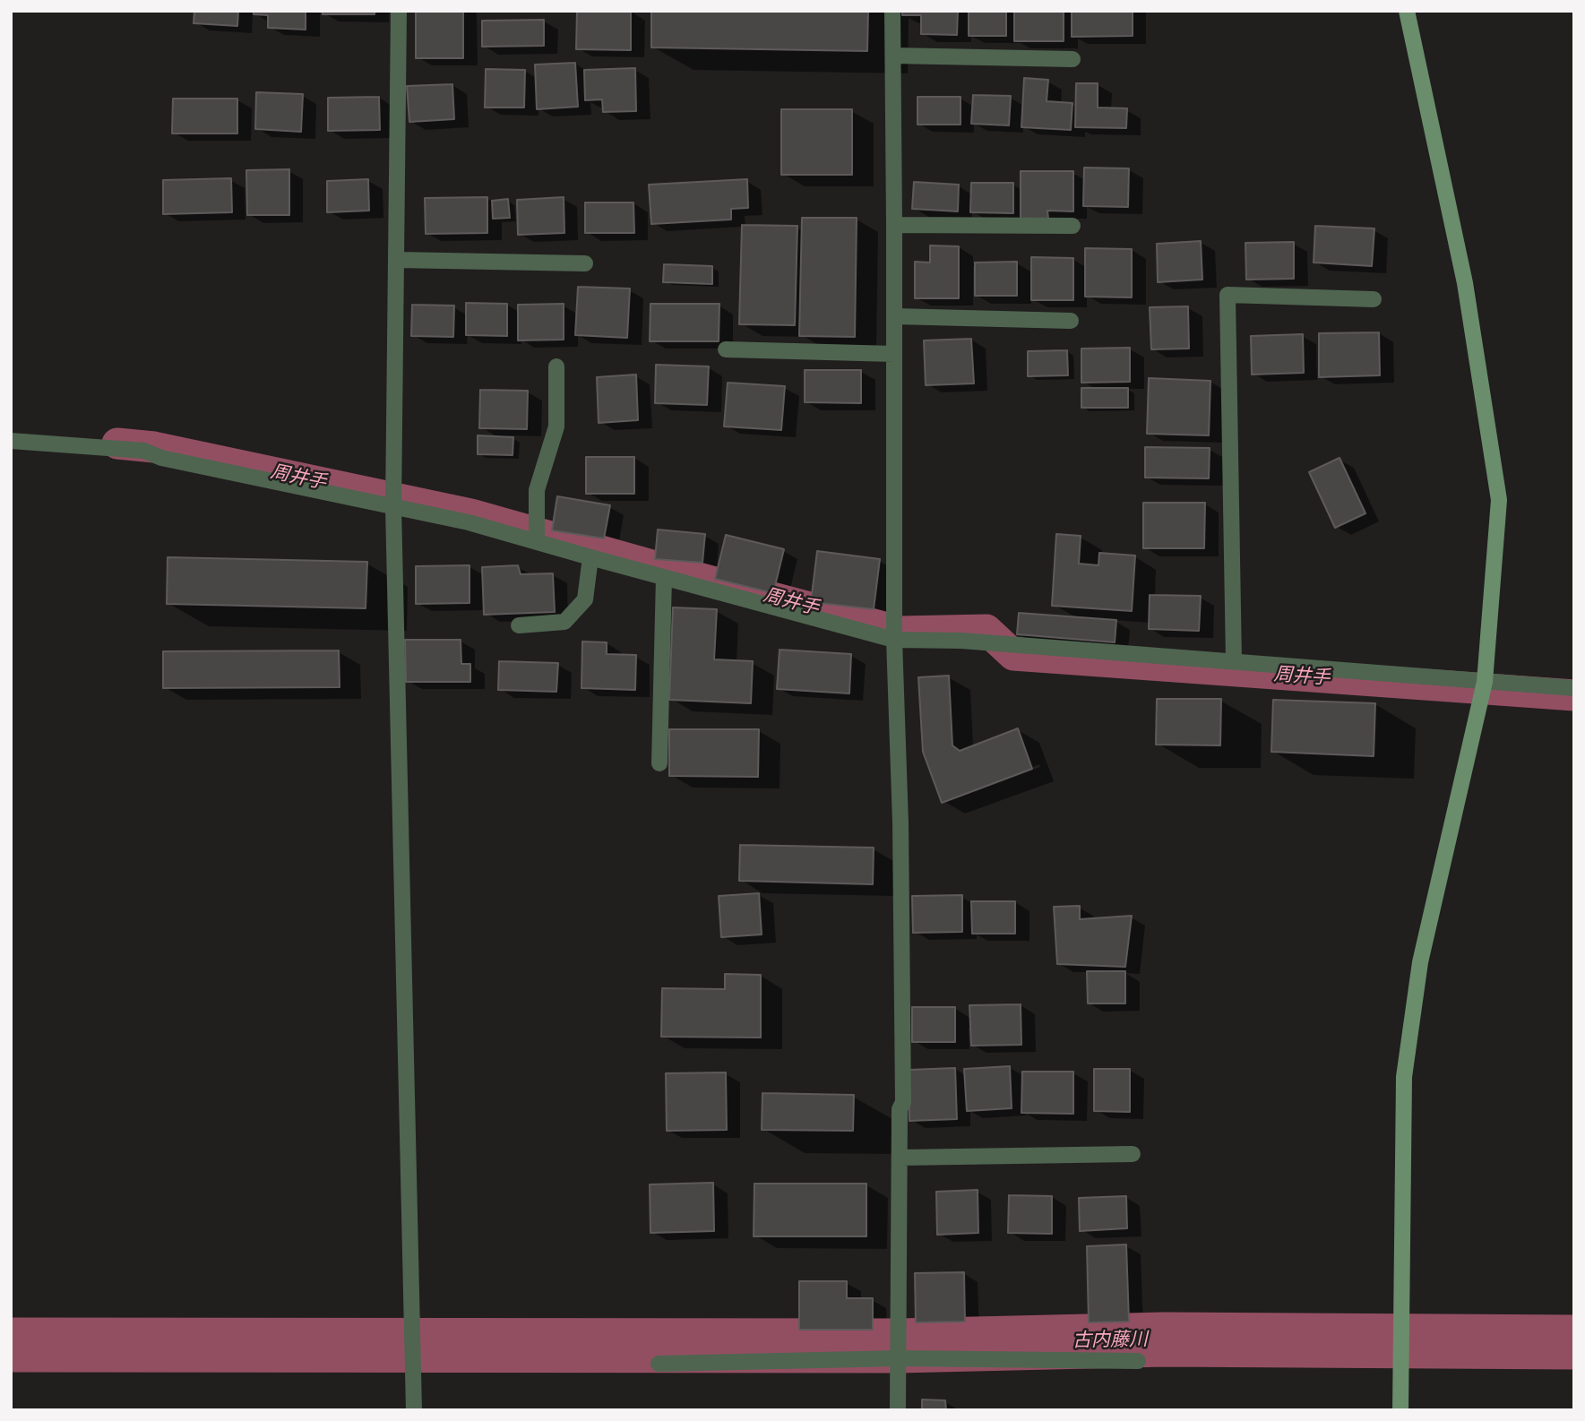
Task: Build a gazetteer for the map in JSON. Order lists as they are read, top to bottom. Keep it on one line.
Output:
{"water":["周井手","古内藤川"]}
